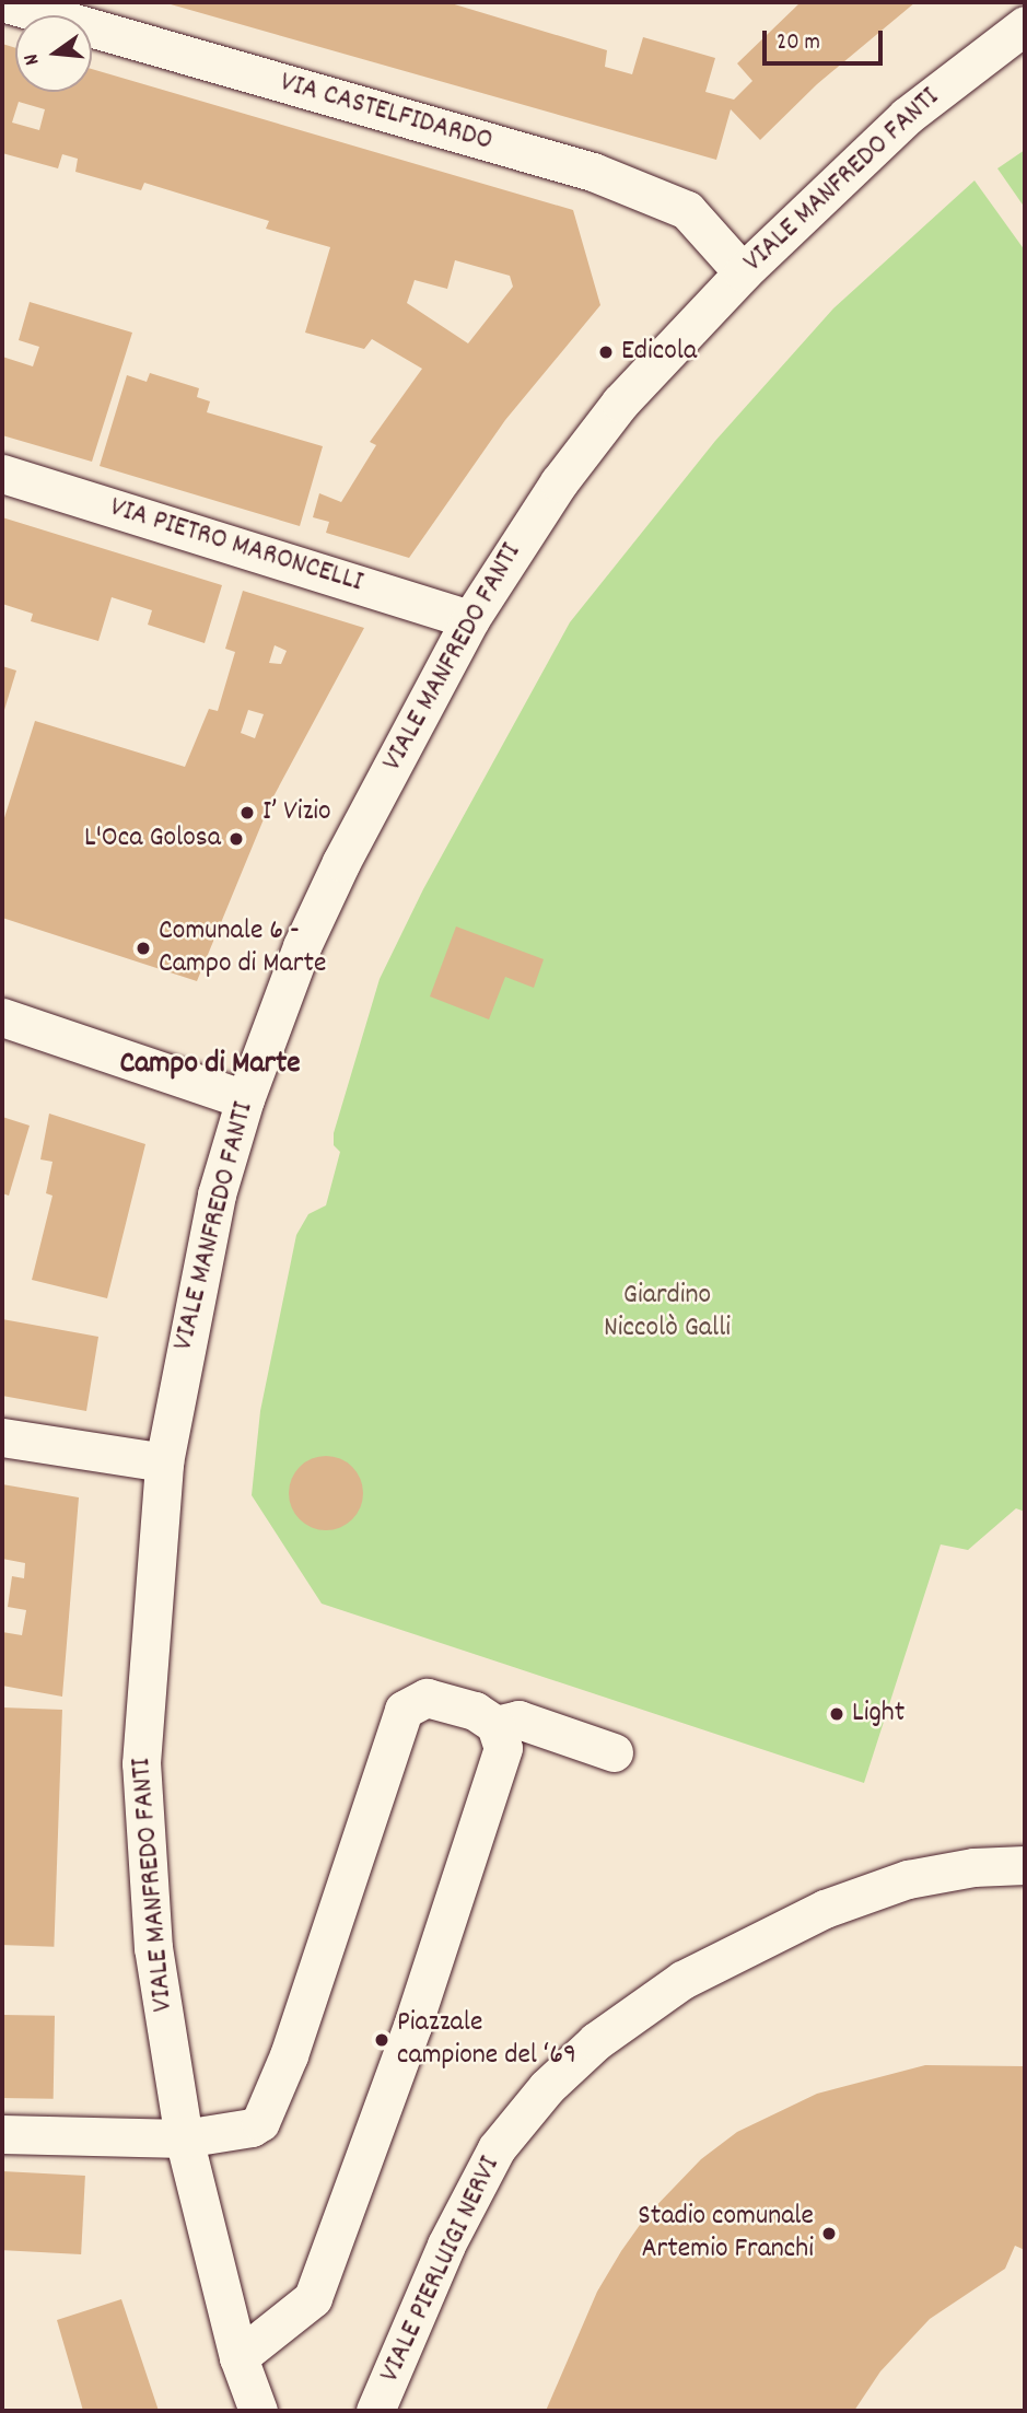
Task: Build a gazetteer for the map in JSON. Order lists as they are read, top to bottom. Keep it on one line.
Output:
{"streets":{"street":["VIA CASTELFIDARDO","VIALE MANFREDO FANTI","VIA PIETRO MARONCELLI","VIALE PIERLUIGI NERVI"]},"crossings":[["VIA CASTELFIDARDO","VIALE MANFREDO FANTI"],["VIALE MANFREDO FANTI","VIA PIETRO MARONCELLI"]],"districts":["Campo di Marte"],"parks":["Giardino Niccolò Galli"],"places":["Edicola","I’ Vizio","L'Oca Golosa","Comunale 6 - Campo di Marte","Light","Piazzale campione del ‘69","Stadio comunale Artemio Franchi"],"scale_bar":"20 m","north":"left"}
